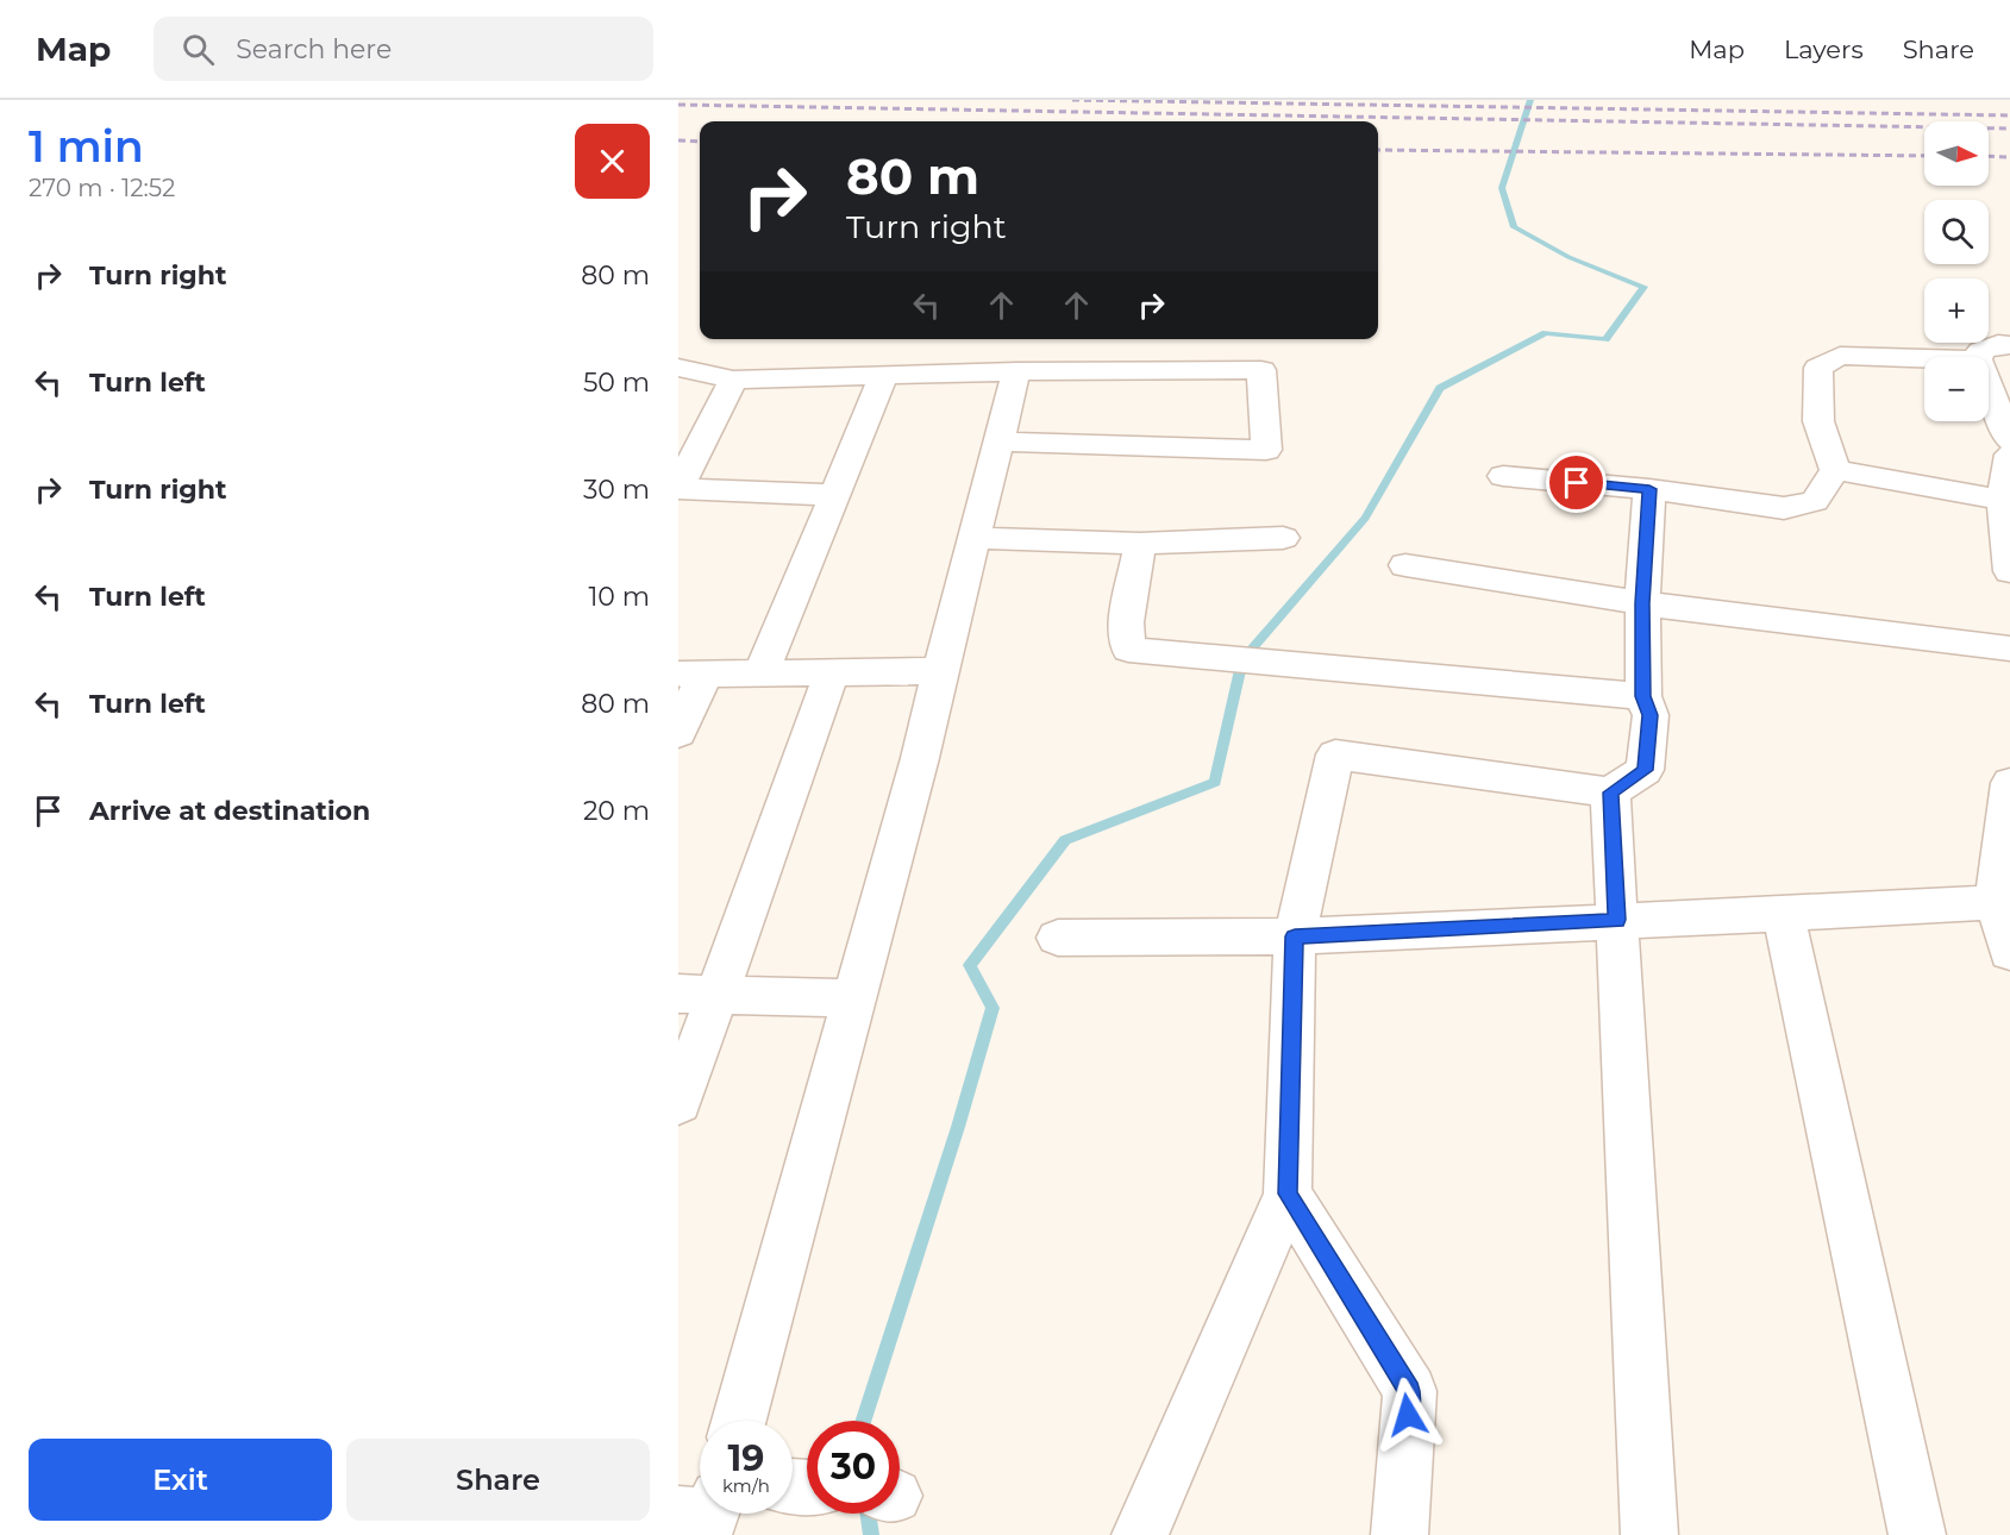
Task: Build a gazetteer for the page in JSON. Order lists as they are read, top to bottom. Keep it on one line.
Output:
{"north":"right","page":{"header":"Map","search":"Search here","nav":["Map","Layers","Share"],"heading":["1 min","270 m · 12:52"],"map_buttons":["+","−"],"turn":["80 m","Turn right"],"list":[{"name":"Turn right","value":"80 m"},{"name":"Turn left","value":"50 m"},{"name":"Turn right","value":"30 m"},{"name":"Turn left","value":"10 m"},{"name":"Turn left","value":"80 m"},{"name":"Arrive at destination","value":"20 m"}],"speed":"19 km/h","limit":"30","buttons":["Exit","Share"]}}
